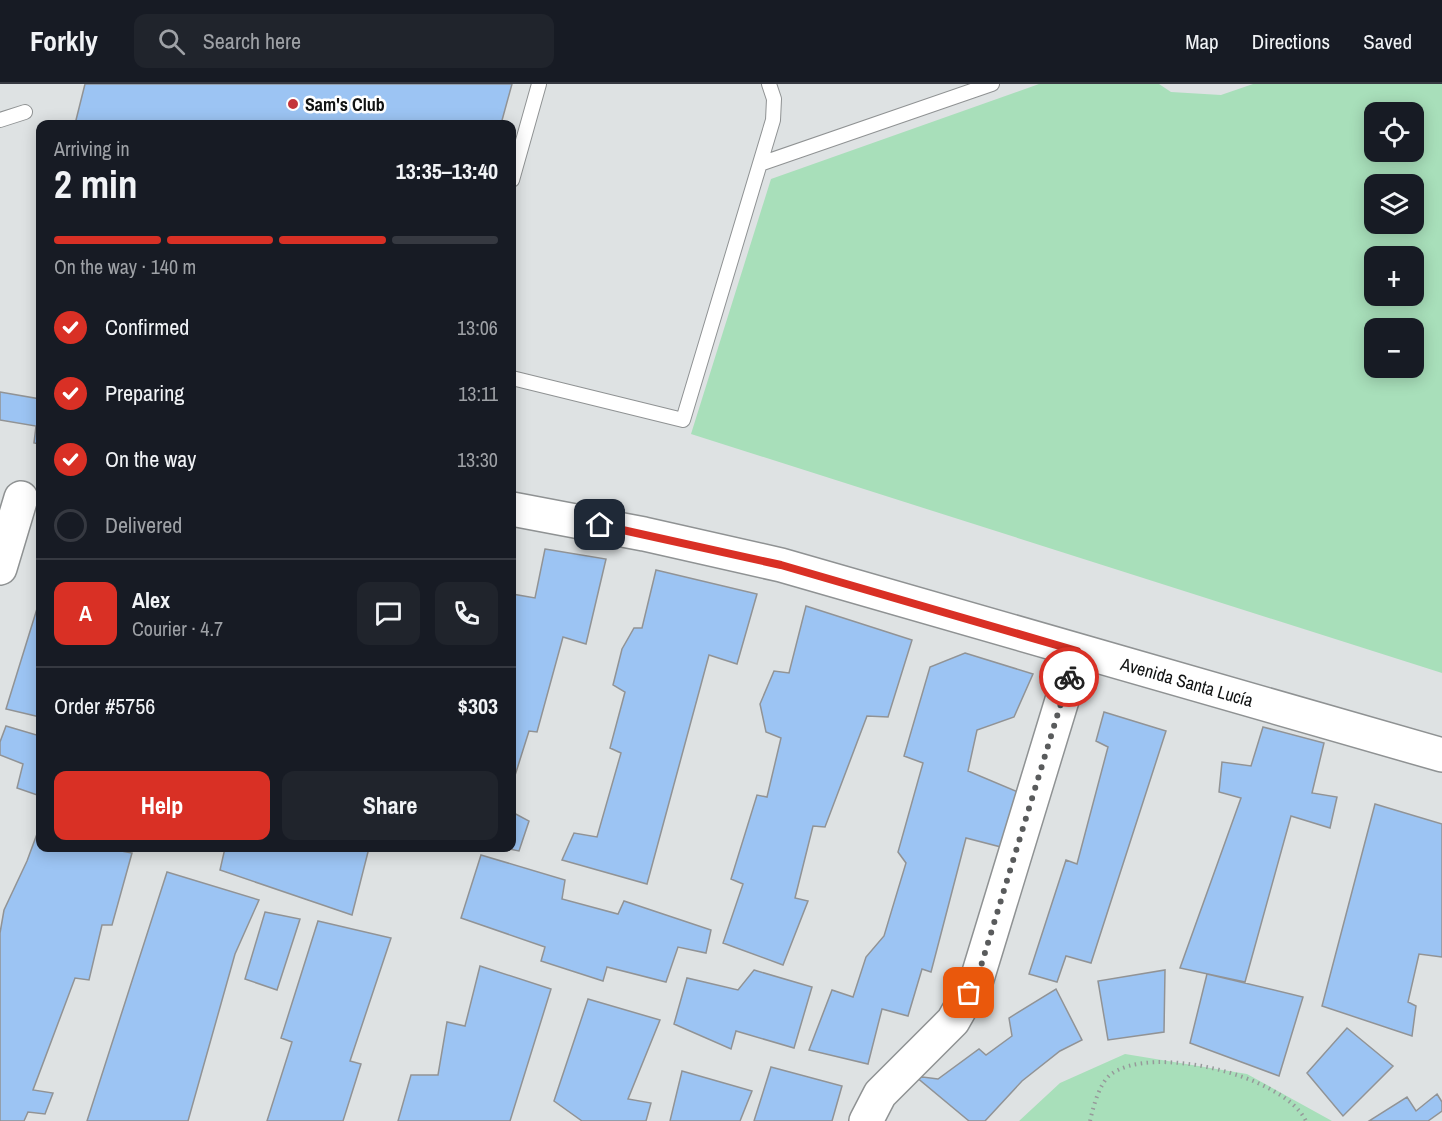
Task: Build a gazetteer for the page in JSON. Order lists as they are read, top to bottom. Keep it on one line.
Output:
{"streets":{"street":["Avenida Santa Lucía"]},"places":["Sam's Club"],"page":{"header":"Forkly","search":"Search here","nav":["Map","Directions","Saved"],"map_buttons":["+","−"],"heading":["2 min","Arriving in","13:35–13:40"],"panel":["Alex","Courier · 4.7","Order #5756","$303"],"bar":"On the way · 140 m","list":[["Confirmed","13:06"],["Preparing","13:11"],["On the way","13:30"],"Delivered"],"round":"A","buttons":["Help","Share"]}}
